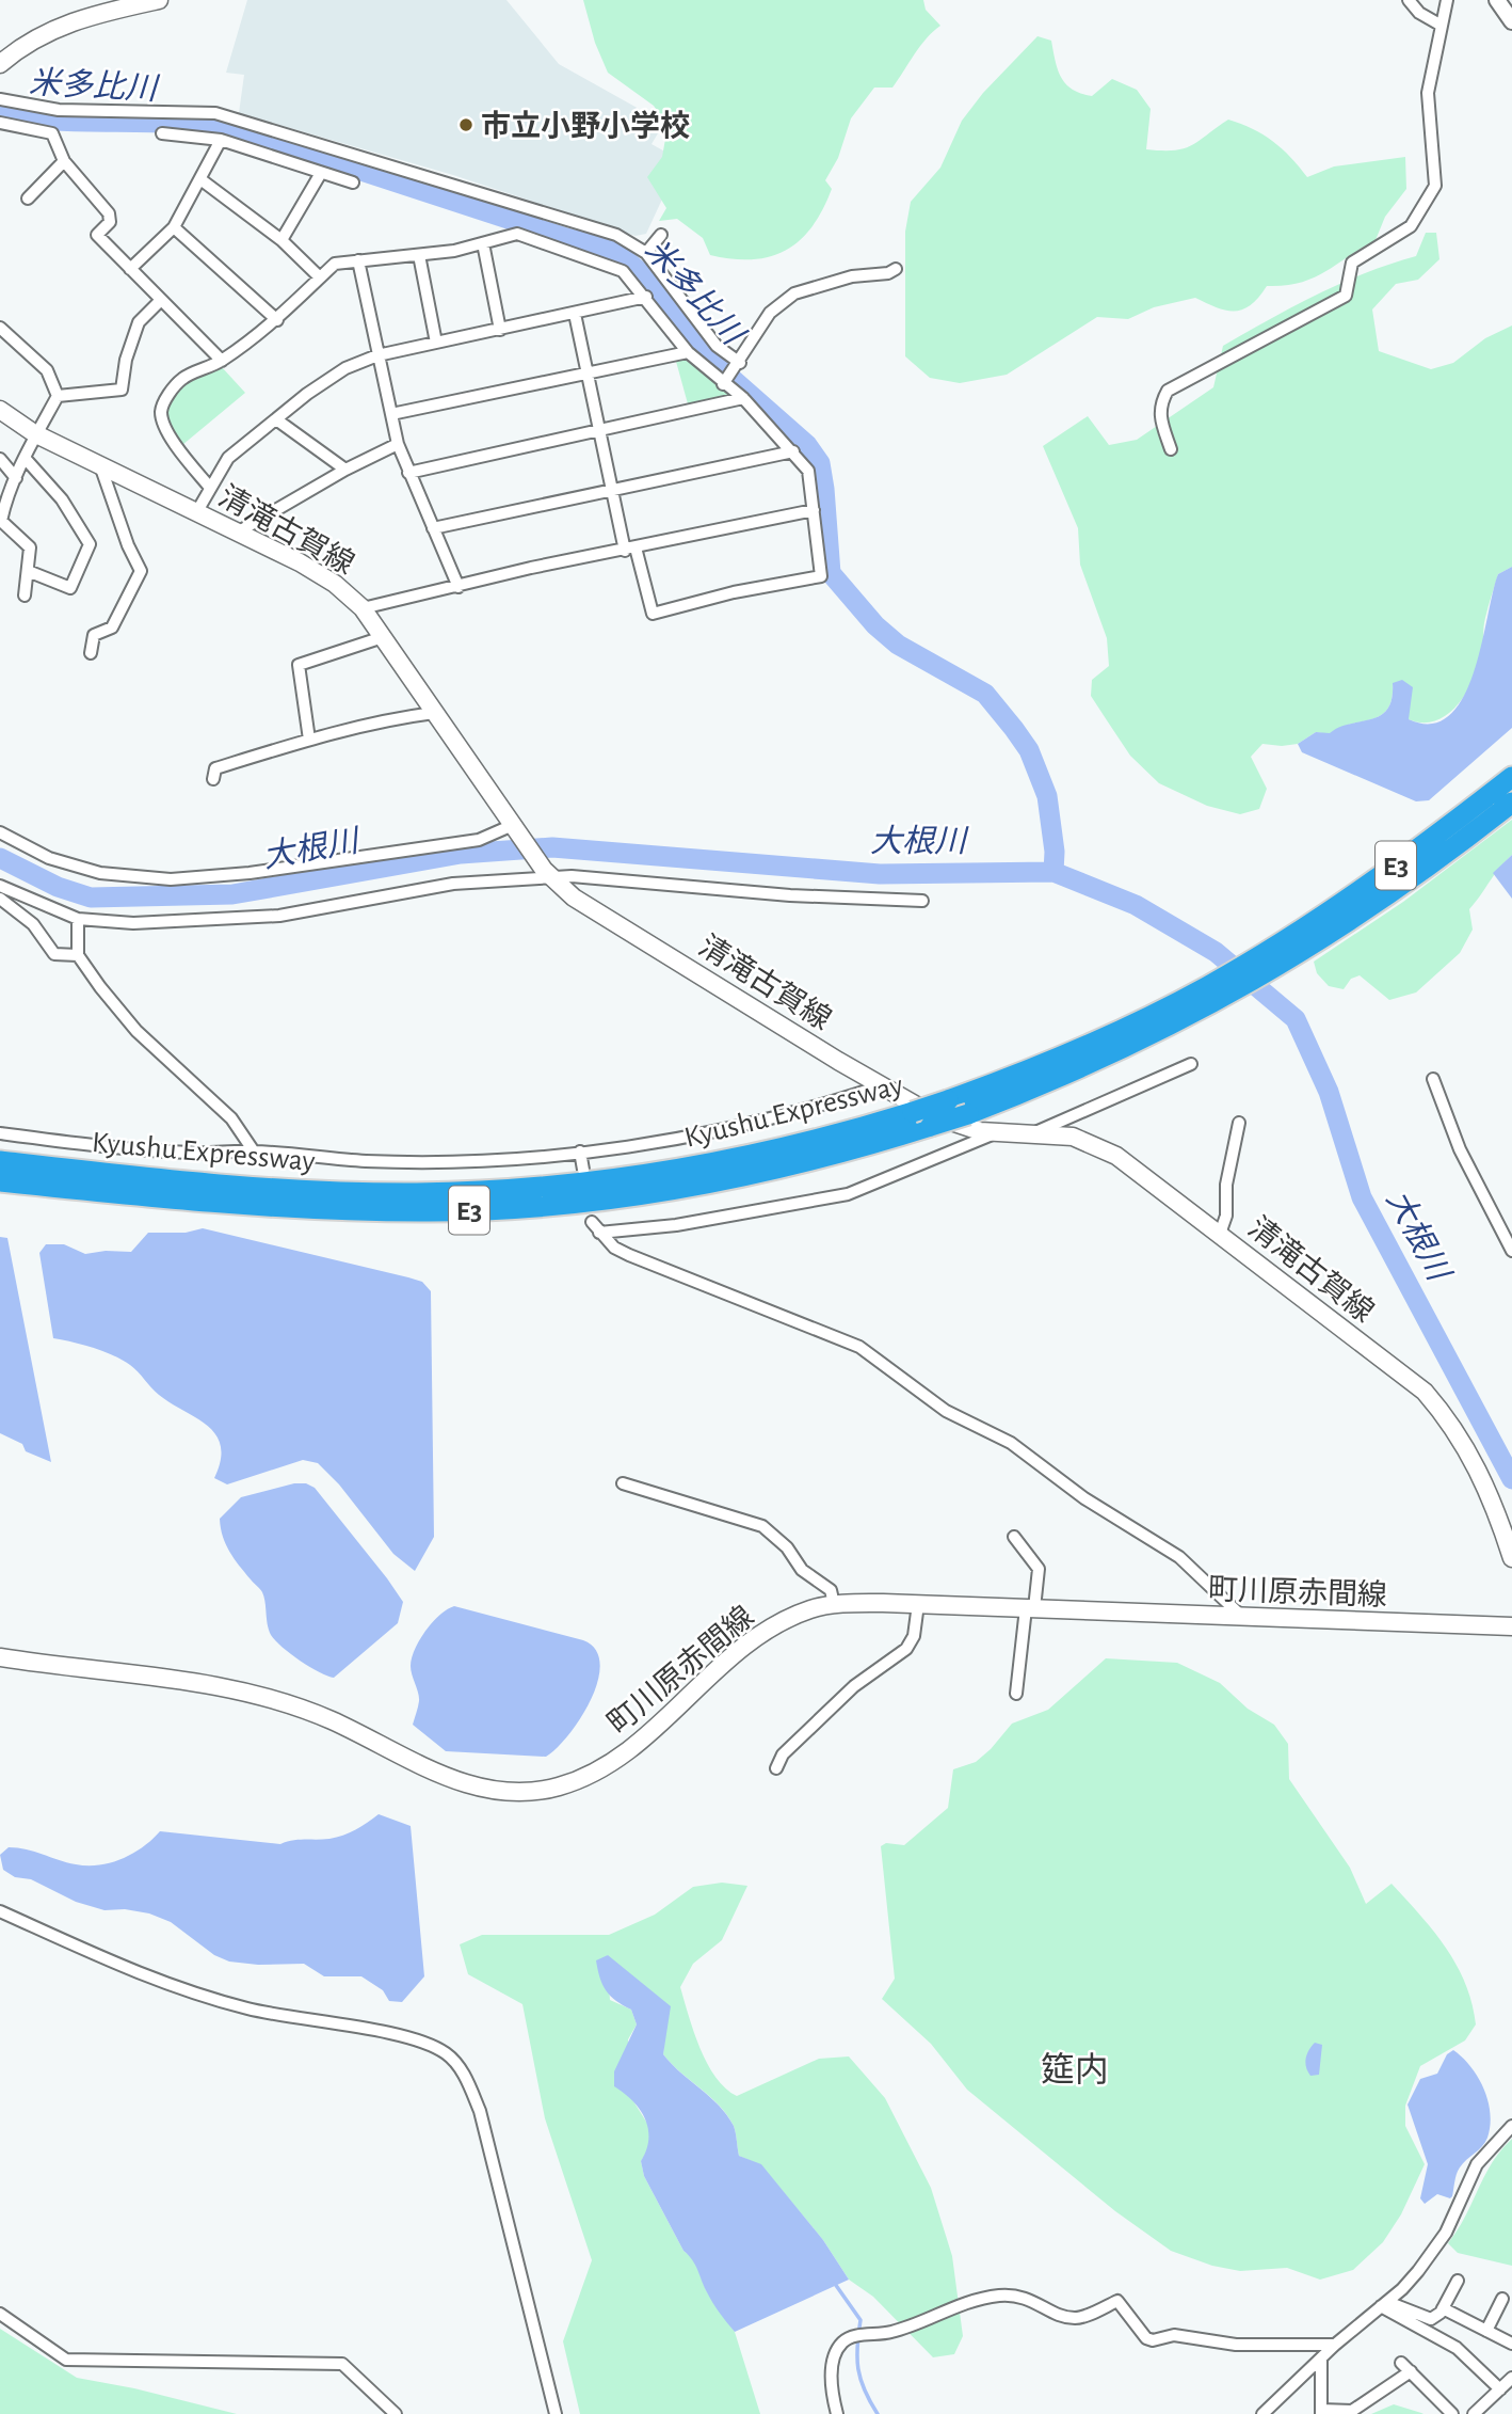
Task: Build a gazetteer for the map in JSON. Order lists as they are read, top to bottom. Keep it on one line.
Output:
{"streets":{"highway":["E3","Kyushu Expressway"],"main road":["清滝古賀線","町川原赤間線"]},"districts":["筵内"],"water":["米多比川","大根川"],"places":["市立小野小学校"]}
